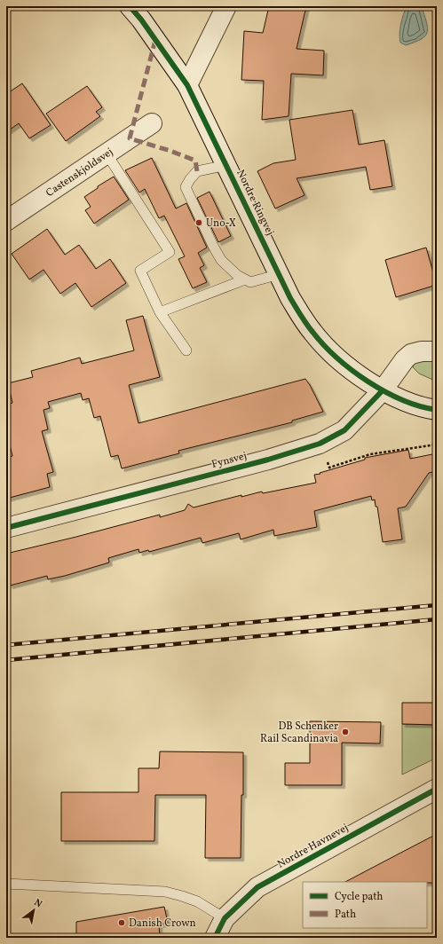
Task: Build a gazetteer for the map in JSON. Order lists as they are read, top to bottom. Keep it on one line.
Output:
{"streets":{"street":["Castenskjoldsvej","Nordre Ringvej","Fynsvej","Nordre Havnevej"]},"crossings":[["Nordre Ringvej","Fynsvej"]],"places":["Uno-X","DB Schenker Rail Scandinavia","Danish Crown"],"legend":["Cycle path","Path"],"north":"top right"}
